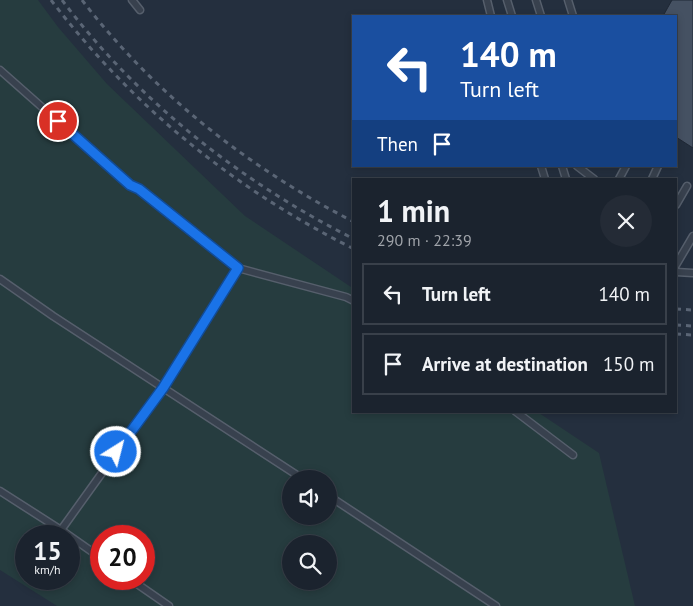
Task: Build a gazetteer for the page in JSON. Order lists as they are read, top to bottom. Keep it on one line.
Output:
{"page":{"turn":["140 m","Turn left"],"then":"Then","heading":["1 min","290 m · 22:39"],"list":[{"name":"Turn left","value":"140 m"},{"name":"Arrive at destination","value":"150 m"}],"speed":"15 km/h","limit":"20"}}
